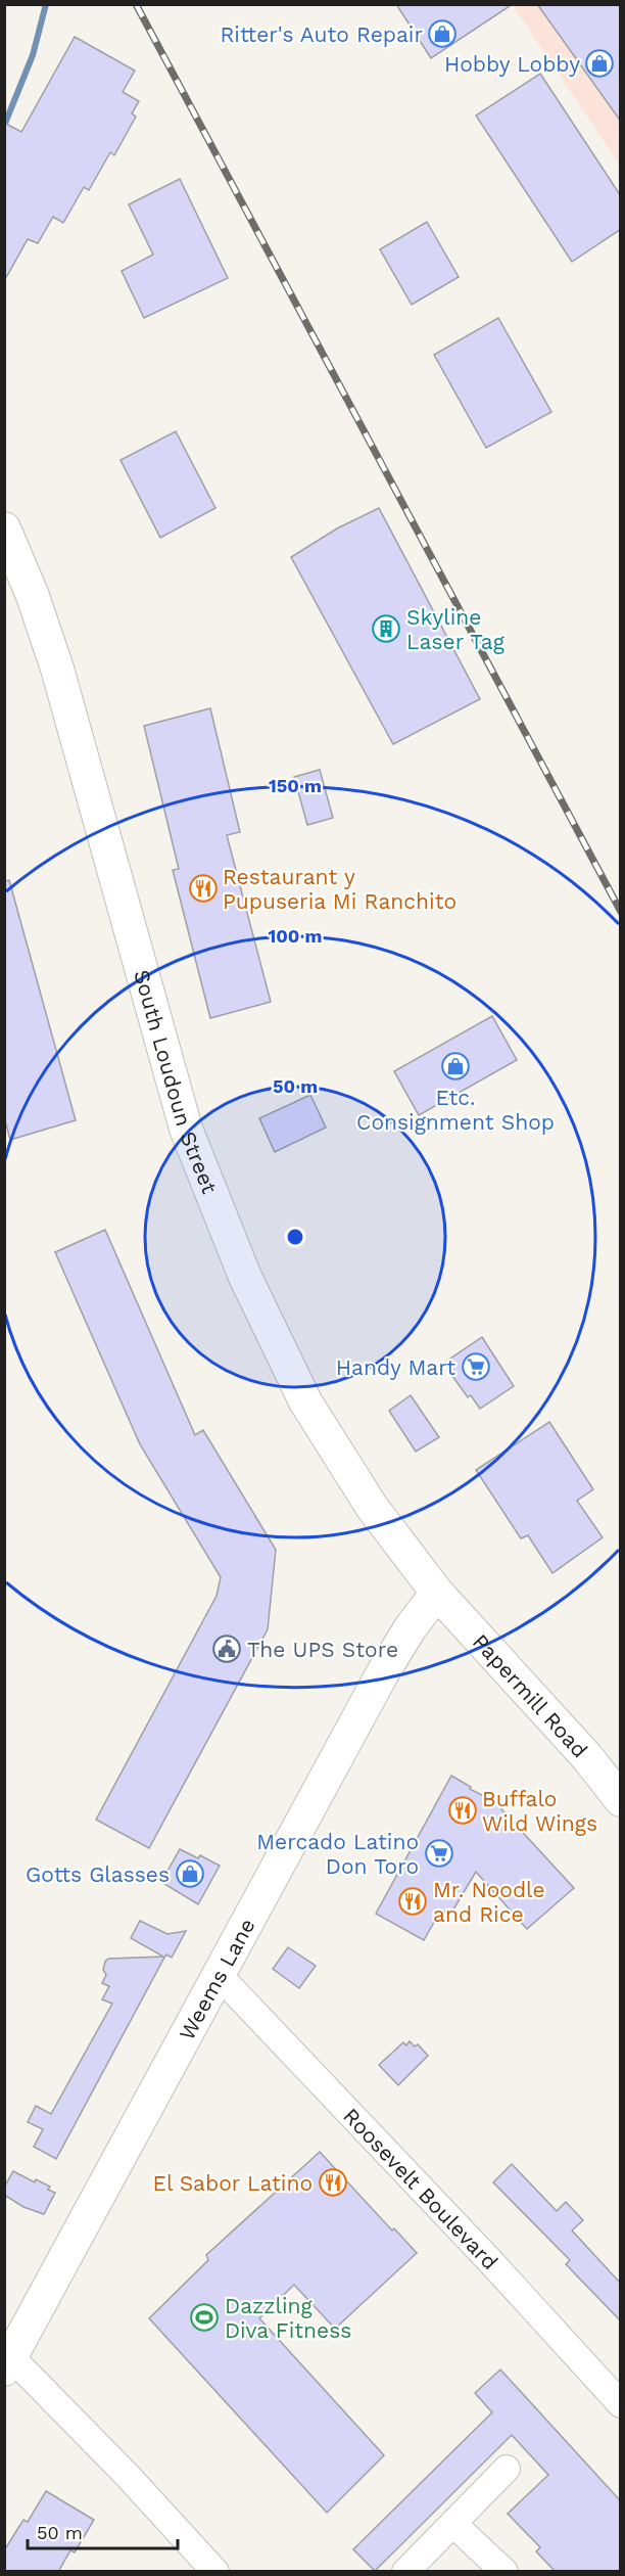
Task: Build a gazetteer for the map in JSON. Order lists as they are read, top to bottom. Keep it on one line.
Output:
{"streets":{"main road":["South Loudoun Street","Papermill Road","Weems Lane"],"street":["Roosevelt Boulevard"]},"crossings":[["South Loudoun Street","Papermill Road"],["South Loudoun Street","Weems Lane"],["Papermill Road","Weems Lane"],["Weems Lane","Roosevelt Boulevard"]],"places":{"shop":["Ritter's Auto Repair","Hobby Lobby","Etc. Consignment Shop","Gotts Glasses"],"building":["Skyline Laser Tag"],"restaurant":["Restaurant y Pupuseria Mi Ranchito","Buffalo Wild Wings","Mr. Noodle and Rice","El Sabor Latino"],"supermarket":["Handy Mart","Mercado Latino Don Toro"],"public building":["The UPS Store"],"sports":["Dazzling Diva Fitness"]},"scale_bar":"50 m","rings":["150 m","100 m","50 m"]}
